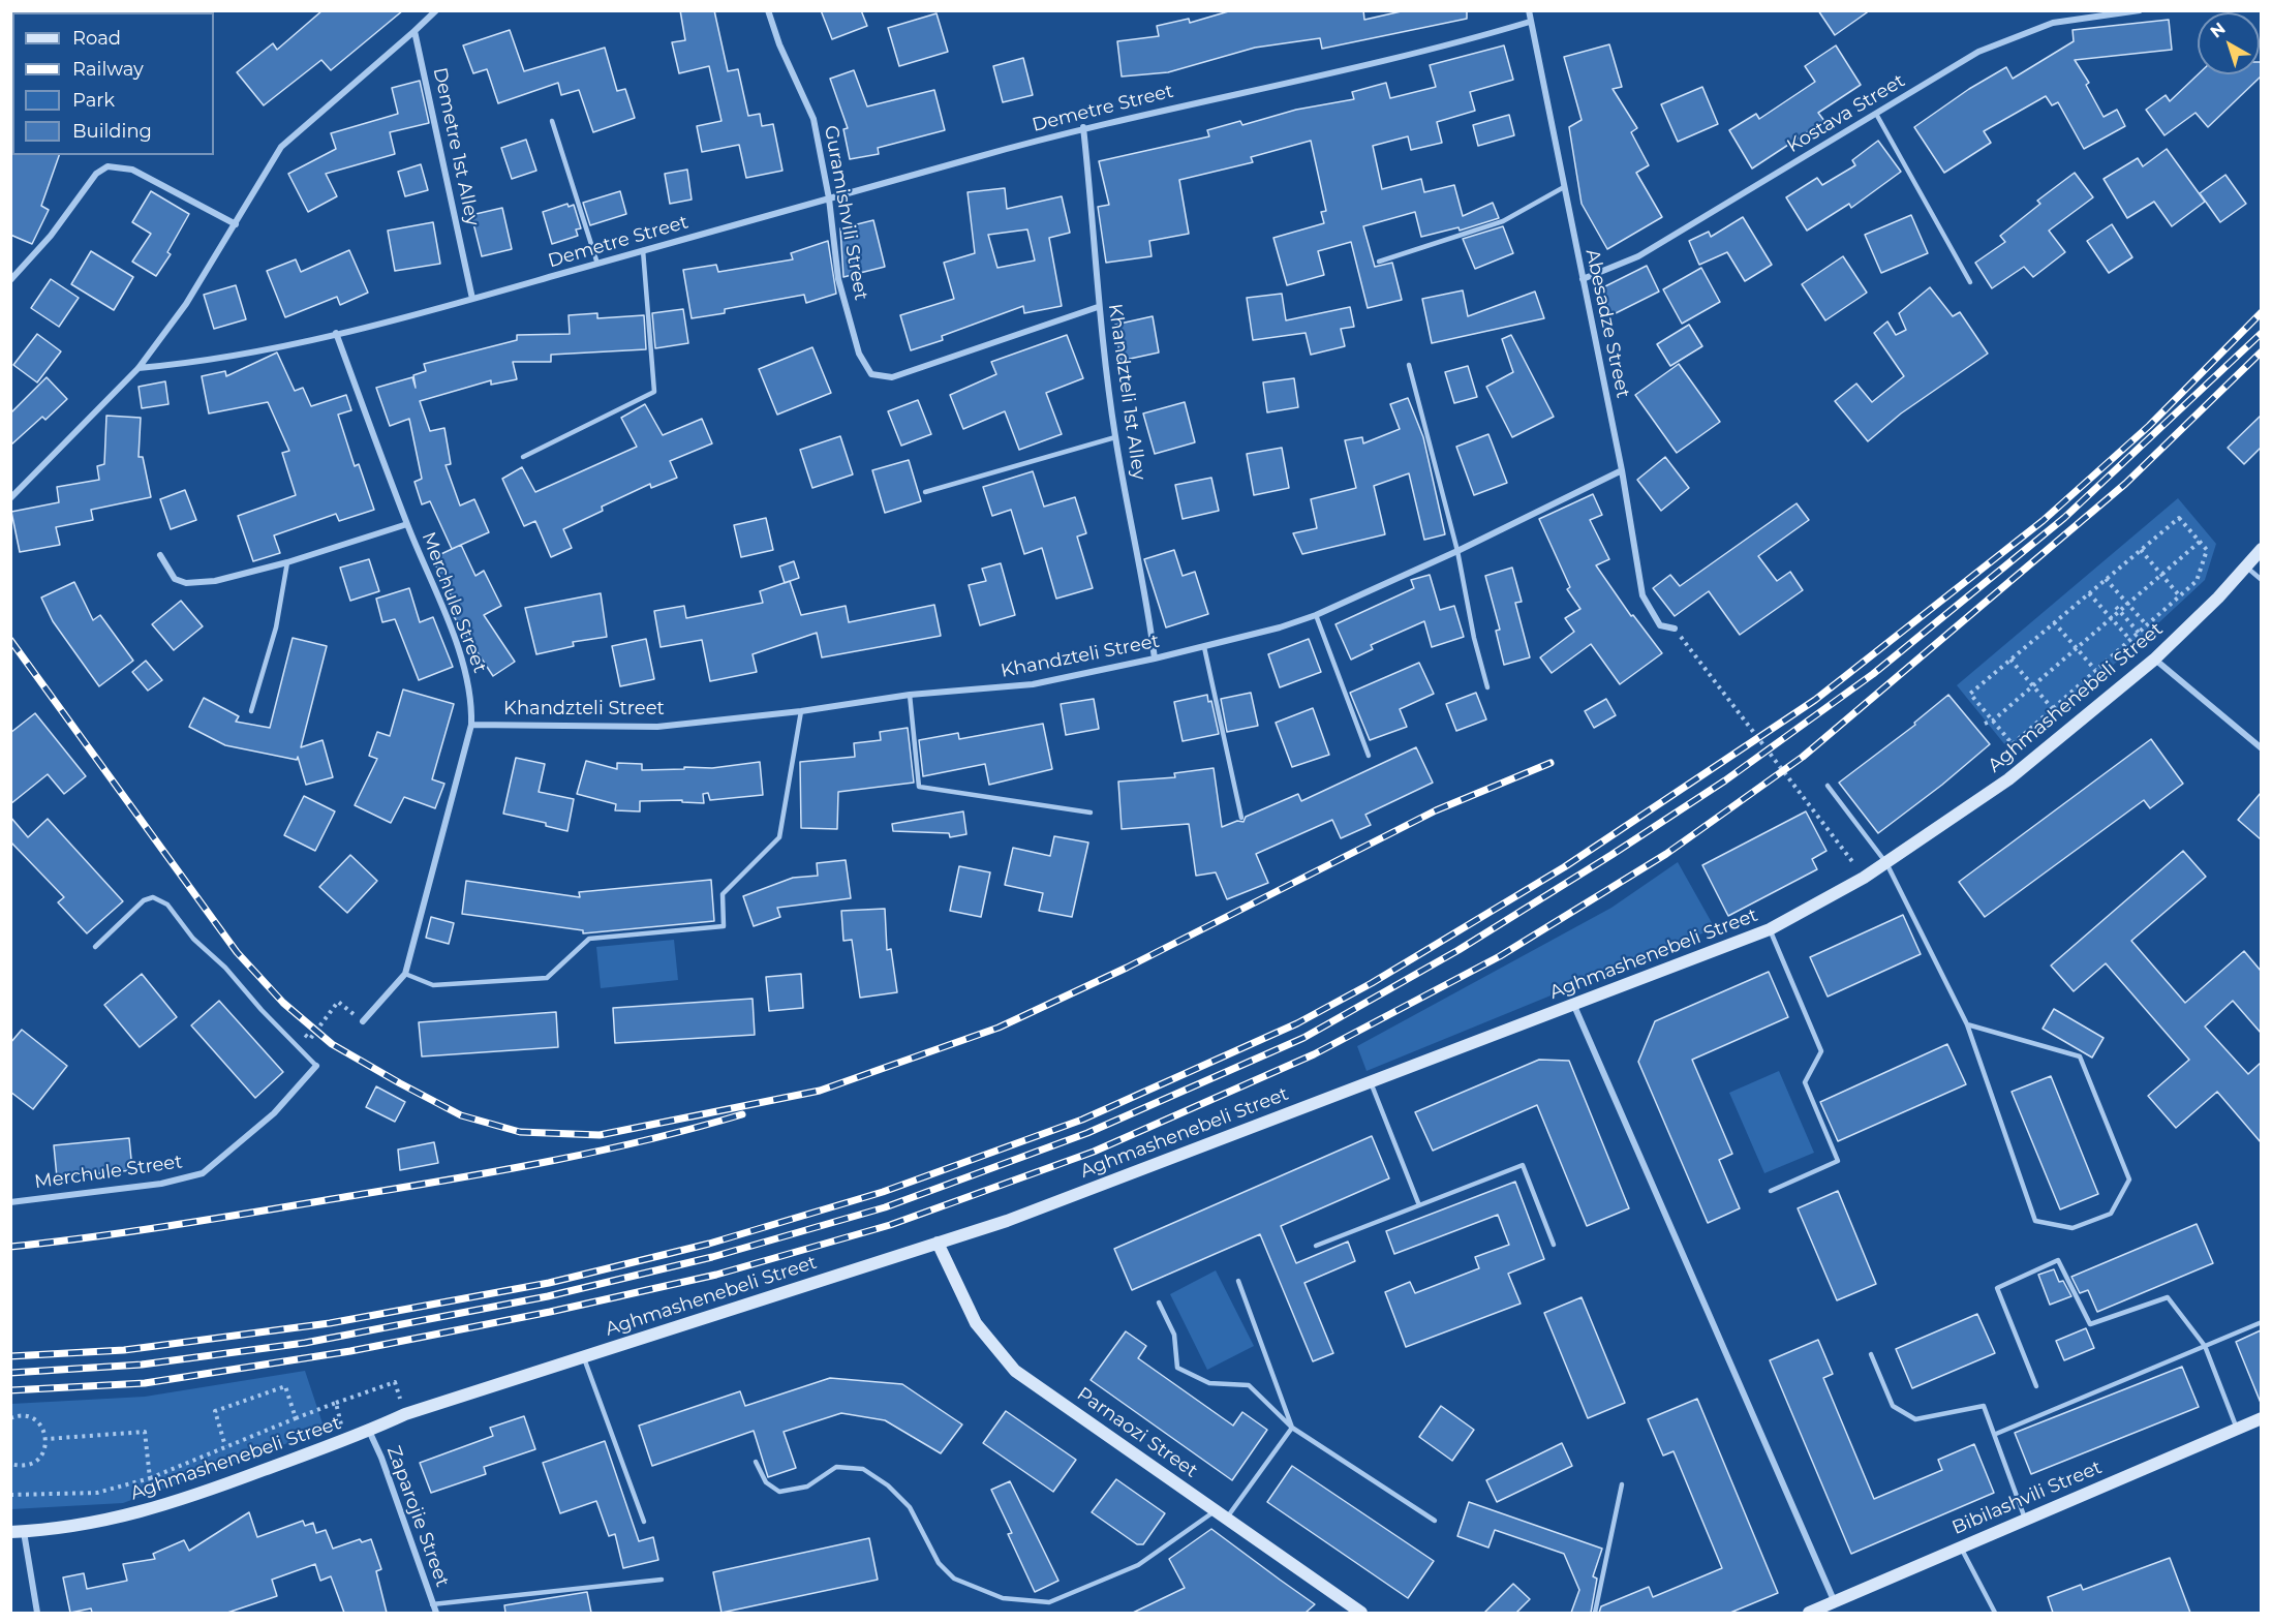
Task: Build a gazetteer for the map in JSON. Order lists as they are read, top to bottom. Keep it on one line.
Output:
{"streets":{"main road":["Aghmashenebeli Street","Parnaozi Street","Bibilashvili Street"],"street":["Demetre Street","Kostava Street","Demetre 1st Alley","Guramishvili Street","Abesadze Street","Khandzteli 1st Alley","Merchule Street","Khandzteli Street","Zaparojie Street"]},"crossings":[["Demetre Street","Demetre 1st Alley"],["Demetre Street","Guramishvili Street"],["Demetre Street","Abesadze Street"],["Demetre Street","Khandzteli 1st Alley"],["Demetre Street","Merchule Street"],["Kostava Street","Abesadze Street"],["Guramishvili Street","Khandzteli 1st Alley"],["Abesadze Street","Khandzteli Street"],["Khandzteli 1st Alley","Khandzteli Street"],["Merchule Street","Khandzteli Street"],["Aghmashenebeli Street","Parnaozi Street"],["Aghmashenebeli Street","Zaparojie Street"]],"legend":["Road","Railway","Park","Building"],"north":"top left"}
